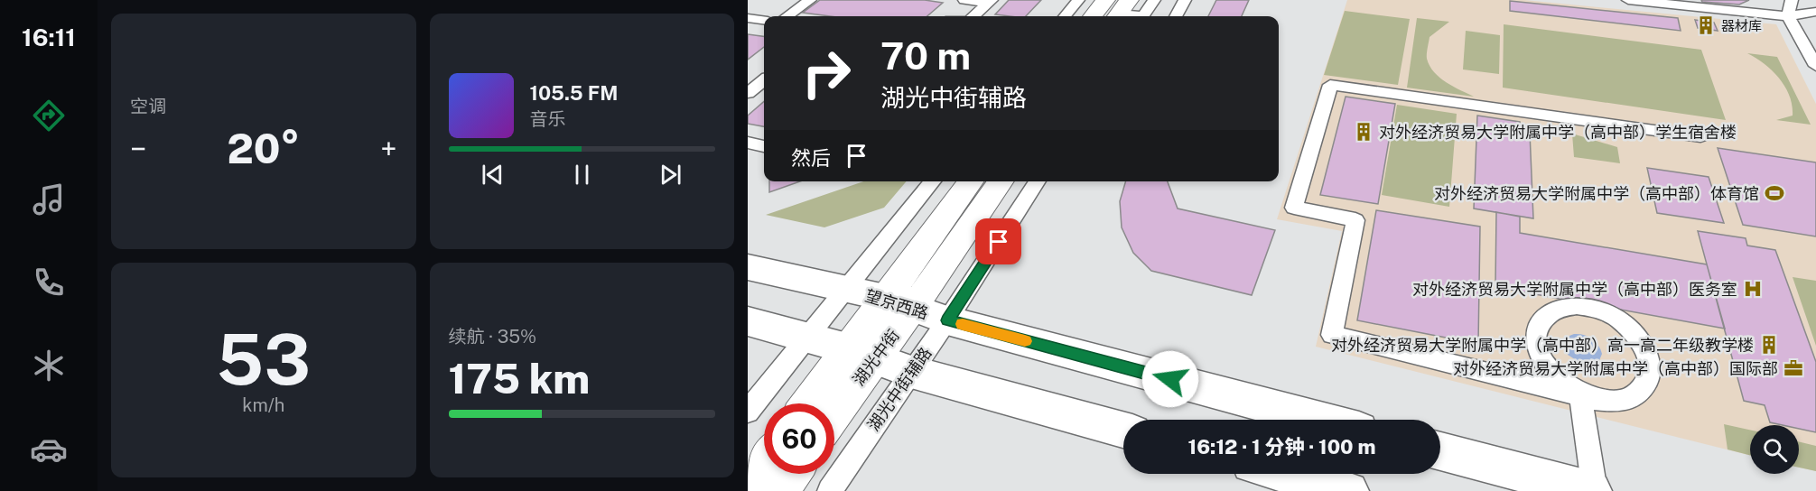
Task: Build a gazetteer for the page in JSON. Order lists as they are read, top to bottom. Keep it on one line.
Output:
{"streets":{"main road":["望京西路","湖光中街"],"street":["湖光中街辅路"]},"crossings":[["望京西路","湖光中街"],["望京西路","湖光中街辅路"]],"places":{"building":["器材库","对外经济贸易大学附属中学（高中部）学生宿舍楼","对外经济贸易大学附属中学（高中部）高一高二年级教学楼"],"sports":["对外经济贸易大学附属中学（高中部）体育馆"],"hospital":["对外经济贸易大学附属中学（高中部）医务室"],"office":["对外经济贸易大学附属中学（高中部）国际部"]},"page":{"tabs":"16:11","tile":["空调",["53","km/h"],["续航 · 35%","175 km"]],"turn":["70 m","湖光中街辅路"],"song":["105.5 FM","音乐"],"heat":["−","20°","+"],"then":"然后","limit":"60","trip":"16:12 · 1 分钟 · 100 m"}}
